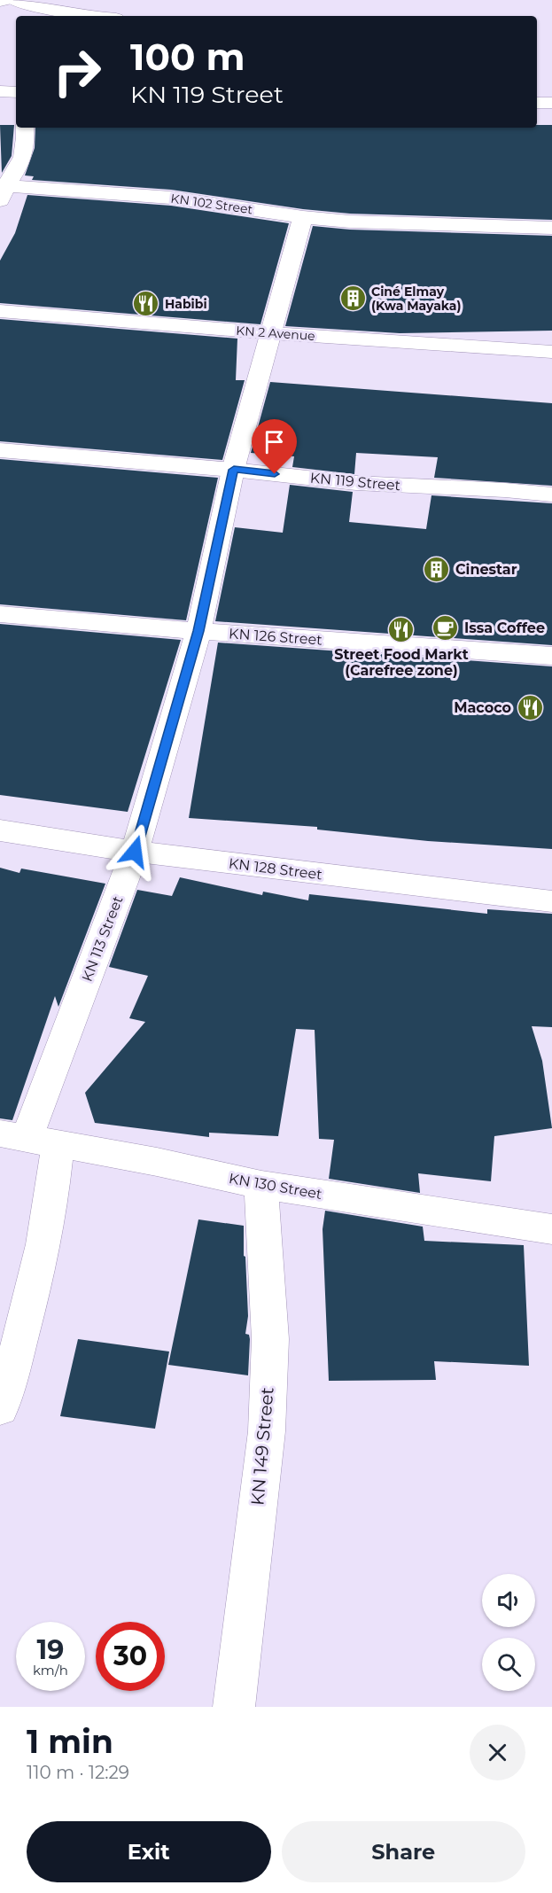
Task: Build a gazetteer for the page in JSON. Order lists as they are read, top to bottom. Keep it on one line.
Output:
{"streets":{"street":["KN 102 Street","KN 2 Avenue","KN 119 Street","KN 126 Street","KN 128 Street","KN 113 Street","KN 130 Street","KN 149 Street"]},"crossings":[["KN 2 Avenue","KN 113 Street"],["KN 119 Street","KN 113 Street"],["KN 126 Street","KN 113 Street"],["KN 128 Street","KN 113 Street"],["KN 113 Street","KN 130 Street"],["KN 130 Street","KN 149 Street"]],"places":{"building":["Ciné Elmay (Kwa Mayaka)","Cinestar"],"restaurant":["Habibi","Street Food Markt (Carefree zone)","Macoco"],"cafe":["Issa Coffee"]},"page":{"turn":["100 m","KN 119 Street"],"speed":"19 km/h","limit":"30","heading":["1 min","110 m · 12:29"],"buttons":["Exit","Share"]}}
